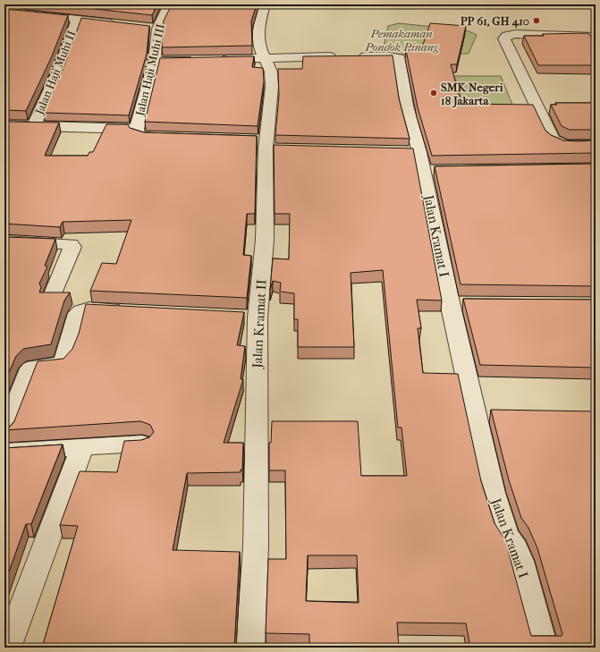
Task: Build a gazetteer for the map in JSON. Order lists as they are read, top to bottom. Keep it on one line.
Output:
{"streets":{"street":["Jalan Haji Muhi III","Jalan Haji Muhi II","Jalan Kramat I","Jalan Kramat II"]},"crossings":[["Jalan Kramat I","Jalan Kramat II"]],"parks":["Pemakaman Pondok Pinang"],"places":["PP 61, GH 410","SMK Negeri 18 Jakarta"]}
